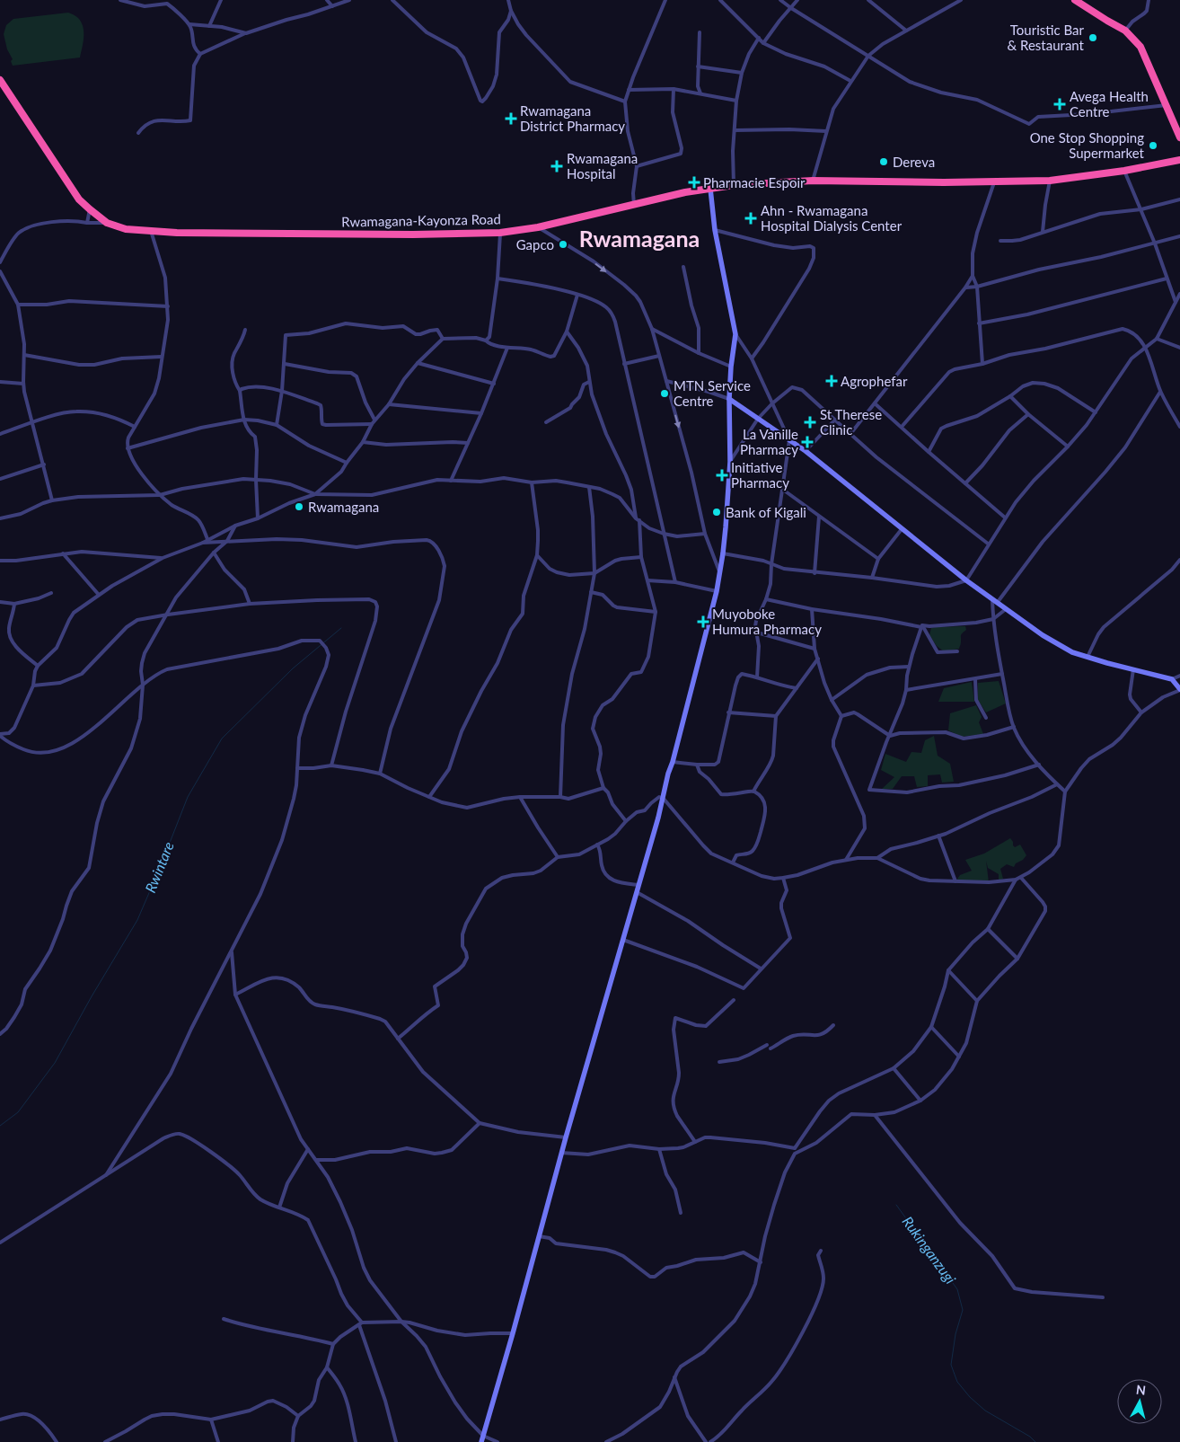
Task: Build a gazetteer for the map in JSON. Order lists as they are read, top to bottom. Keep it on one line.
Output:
{"streets":{"highway":["Rwamagana-Kayonza Road"]},"districts":["Rwamagana"],"water":["Rwintare","Rukinganzugi"],"places":{"other":["Touristic Bar & Restaurant","One Stop Shopping Supermarket","Dereva","Gapco","MTN Service Centre","Rwamagana","Bank of Kigali"],"health":["Avega Health Centre","Rwamagana District Pharmacy","Rwamagana Hospital","Pharmacie Espoir","Ahn - Rwamagana Hospital Dialysis Center","Agrophefar","St Therese Clinic","La Vanille Pharmacy","Initiative Pharmacy","Muyoboke Humura Pharmacy"]},"north":"top"}
